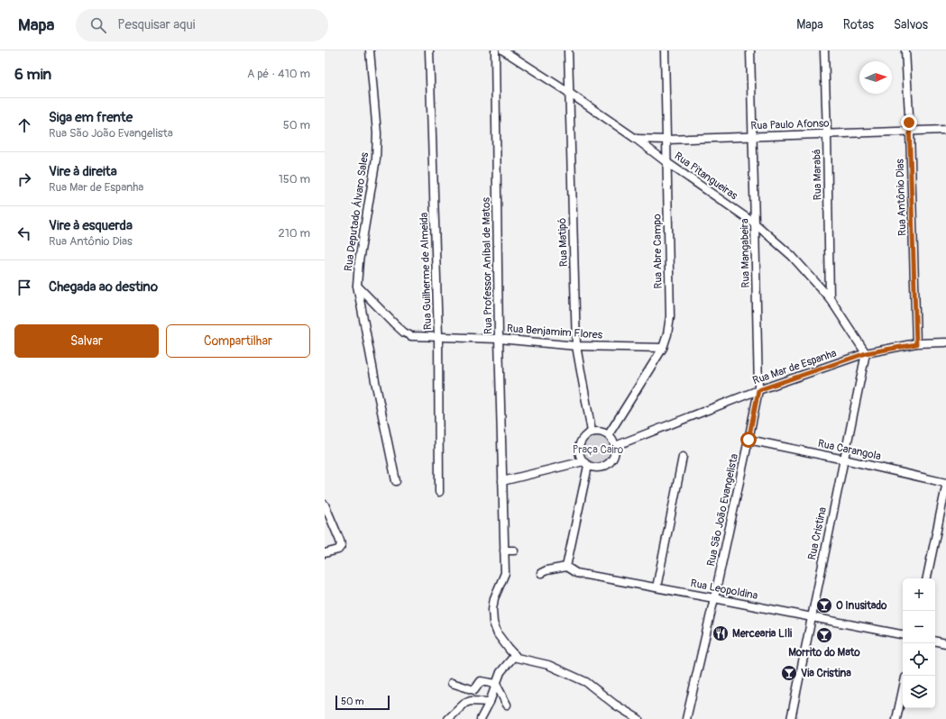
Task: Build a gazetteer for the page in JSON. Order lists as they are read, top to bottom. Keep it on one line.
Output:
{"streets":{"street":["Rua Paulo Afonso","Rua Marabá","Rua Pitangueiras","Rua Antônio Dias","Rua Deputado Álvaro Sales","Rua Matipó","Rua Abre Campo","Rua Mangabeira","Rua Professor Aníbal de Matos","Rua Guilherme de Almeida","Rua Benjamim Flores","Rua Mar de Espanha","Rua Carangola","Rua São João Evangelista","Rua Cristina","Rua Leopoldina"]},"crossings":[["Rua Paulo Afonso","Rua Marabá"],["Rua Paulo Afonso","Rua Pitangueiras"],["Rua Paulo Afonso","Rua Antônio Dias"],["Rua Paulo Afonso","Rua Abre Campo"],["Rua Paulo Afonso","Rua Mangabeira"],["Rua Marabá","Rua Pitangueiras"],["Rua Pitangueiras","Rua Matipó"],["Rua Pitangueiras","Rua Abre Campo"],["Rua Pitangueiras","Rua Mangabeira"],["Rua Pitangueiras","Rua Mar de Espanha"],["Rua Pitangueiras","Rua Cristina"],["Rua Antônio Dias","Rua Mar de Espanha"],["Rua Deputado Álvaro Sales","Rua Benjamim Flores"],["Rua Matipó","Rua Abre Campo"],["Rua Matipó","Rua Benjamim Flores"],["Rua Matipó","Rua Mar de Espanha"],["Rua Abre Campo","Rua Benjamim Flores"],["Rua Abre Campo","Rua Mar de Espanha"],["Rua Mangabeira","Rua Mar de Espanha"],["Rua Mangabeira","Rua São João Evangelista"],["Rua Professor Aníbal de Matos","Rua Benjamim Flores"],["Rua Guilherme de Almeida","Rua Benjamim Flores"],["Rua Mar de Espanha","Rua São João Evangelista"],["Rua Mar de Espanha","Rua Cristina"],["Rua Carangola","Rua São João Evangelista"],["Rua Carangola","Rua Cristina"],["Rua São João Evangelista","Rua Leopoldina"],["Rua Cristina","Rua Leopoldina"]],"parks":["Praça Cairo"],"places":{"bar":["O Inusitado","Morrito do Mato","Via Cristina"],"restaurant":["Mercearia LIli"]},"scale_bar":"50 m","north":"right","page":{"header":"Mapa","search":"Pesquisar aqui","nav":["Mapa","Rotas","Salvos"],"heading":["6 min","A pé · 410 m"],"list":[["Siga em frente","Rua São João Evangelista","50 m"],["Vire à direita","Rua Mar de Espanha","150 m"],["Vire à esquerda","Rua Antônio Dias","210 m"],"Chegada ao destino"],"buttons":["Salvar","Compartilhar"],"map_buttons":["+","−"],"scale":"50 m"}}
